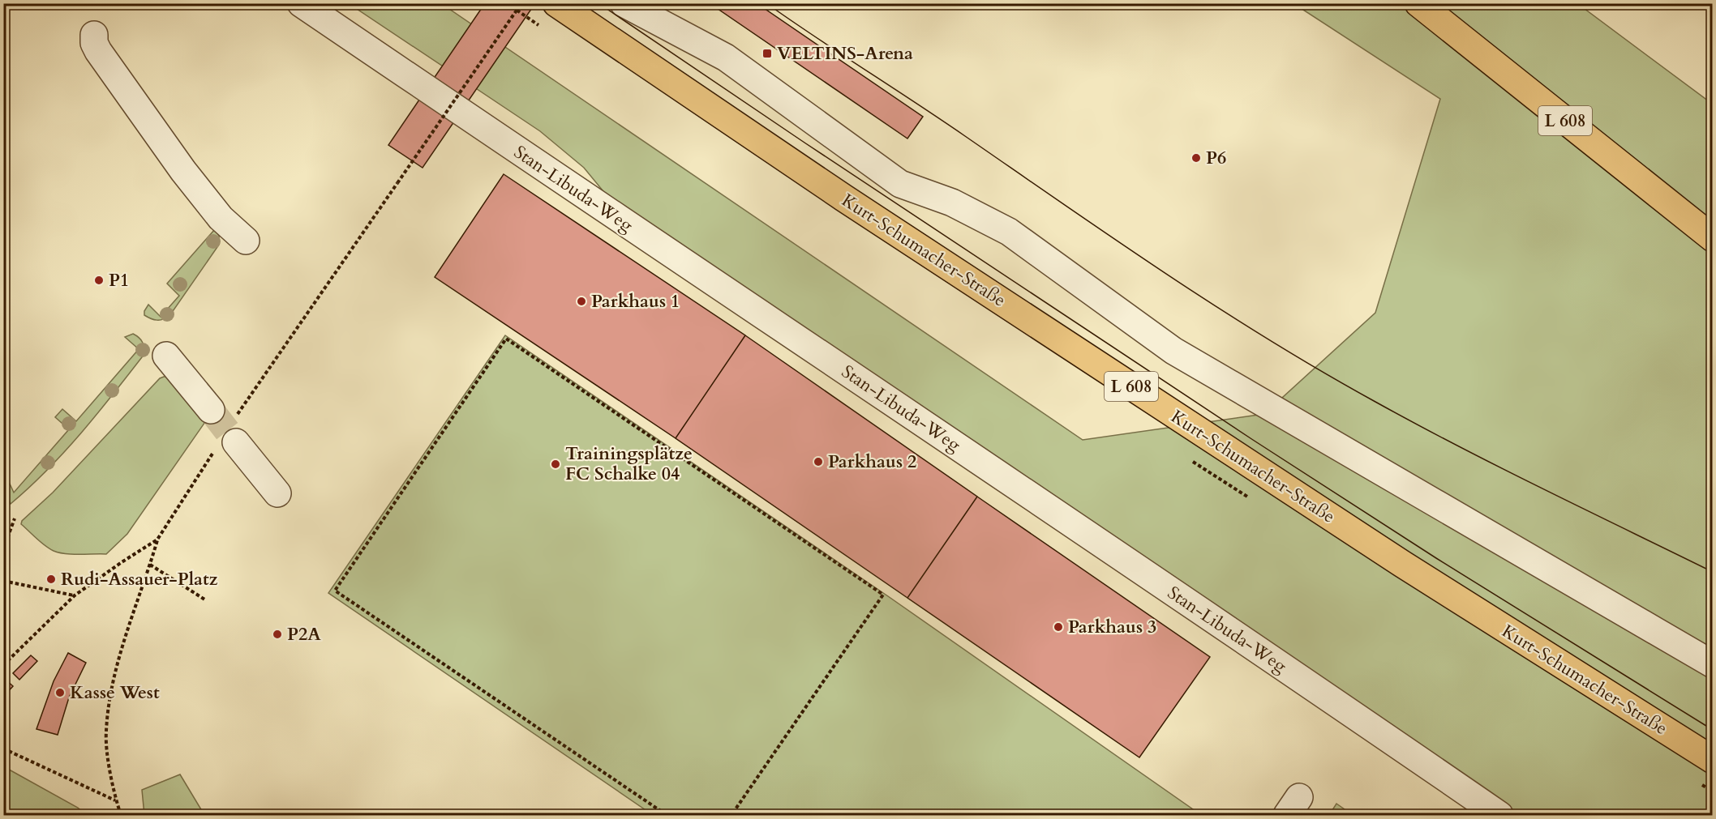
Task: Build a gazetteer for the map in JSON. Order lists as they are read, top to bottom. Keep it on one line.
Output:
{"streets":{"main road":["L 608","Kurt-Schumacher-Straße"],"street":["Stan-Libuda-Weg"]},"places":{"transit":["VELTINS-Arena"],"other":["P6","P1","Parkhaus 1","Parkhaus 2","Trainingsplätze FC Schalke 04","Rudi-Assauer-Platz","Parkhaus 3","P2A","Kasse West"]}}
